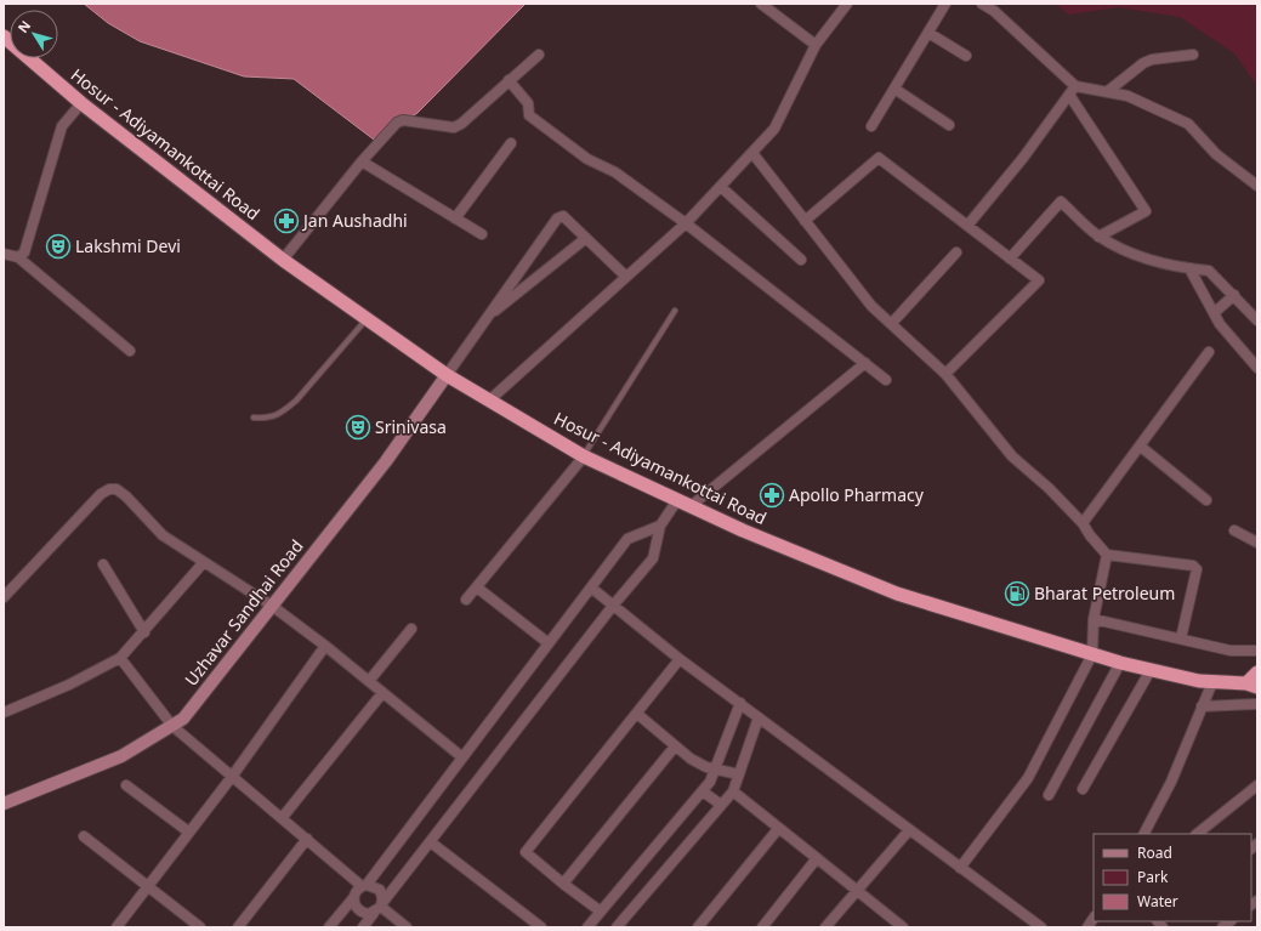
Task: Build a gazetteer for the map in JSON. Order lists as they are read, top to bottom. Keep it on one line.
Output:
{"streets":{"highway":["Hosur - Adiyamankottai Road"],"main road":["Uzhavar Sandhai Road"]},"crossings":[["Hosur - Adiyamankottai Road","Uzhavar Sandhai Road"]],"places":{"pharmacy":["Jan Aushadhi","Apollo Pharmacy"],"theatre":["Lakshmi Devi","Srinivasa"],"fuel station":["Bharat Petroleum"]},"legend":["Road","Park","Water"],"north":"top left"}
